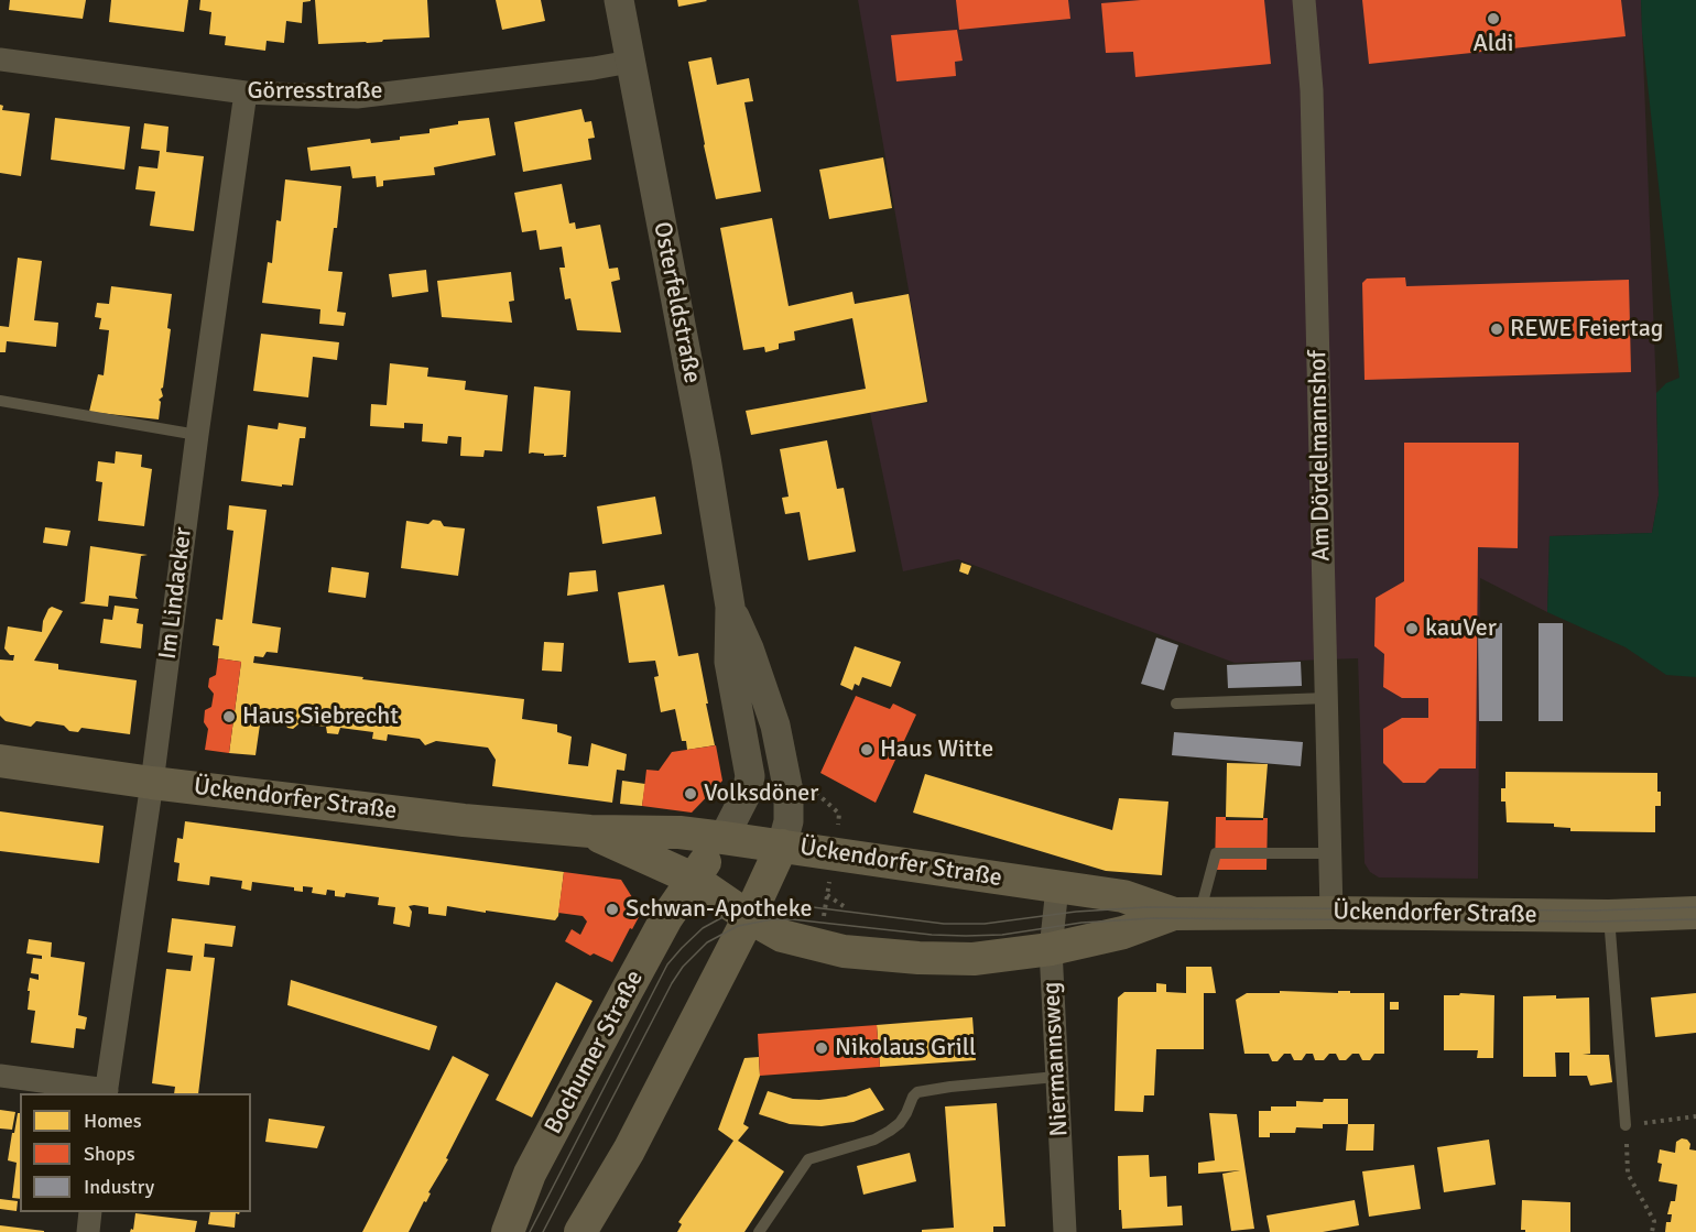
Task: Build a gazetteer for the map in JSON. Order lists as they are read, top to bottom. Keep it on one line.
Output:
{"streets":{"main road":["Ückendorfer Straße","Bochumer Straße"],"street":["Görresstraße","Osterfeldstraße","Am Dördelmannshof","Im Lindacker","Niermannsweg"]},"crossings":[["Görresstraße","Osterfeldstraße"],["Görresstraße","Im Lindacker"],["Osterfeldstraße","Ückendorfer Straße"],["Osterfeldstraße","Bochumer Straße"],["Am Dördelmannshof","Ückendorfer Straße"],["Im Lindacker","Ückendorfer Straße"],["Ückendorfer Straße","Bochumer Straße"],["Ückendorfer Straße","Niermannsweg"]],"places":["Aldi","REWE Feiertag","kauVer","Haus Siebrecht","Haus Witte","Volksdöner","Schwan-Apotheke","Nikolaus Grill"],"legend":["Homes","Shops","Industry"]}
